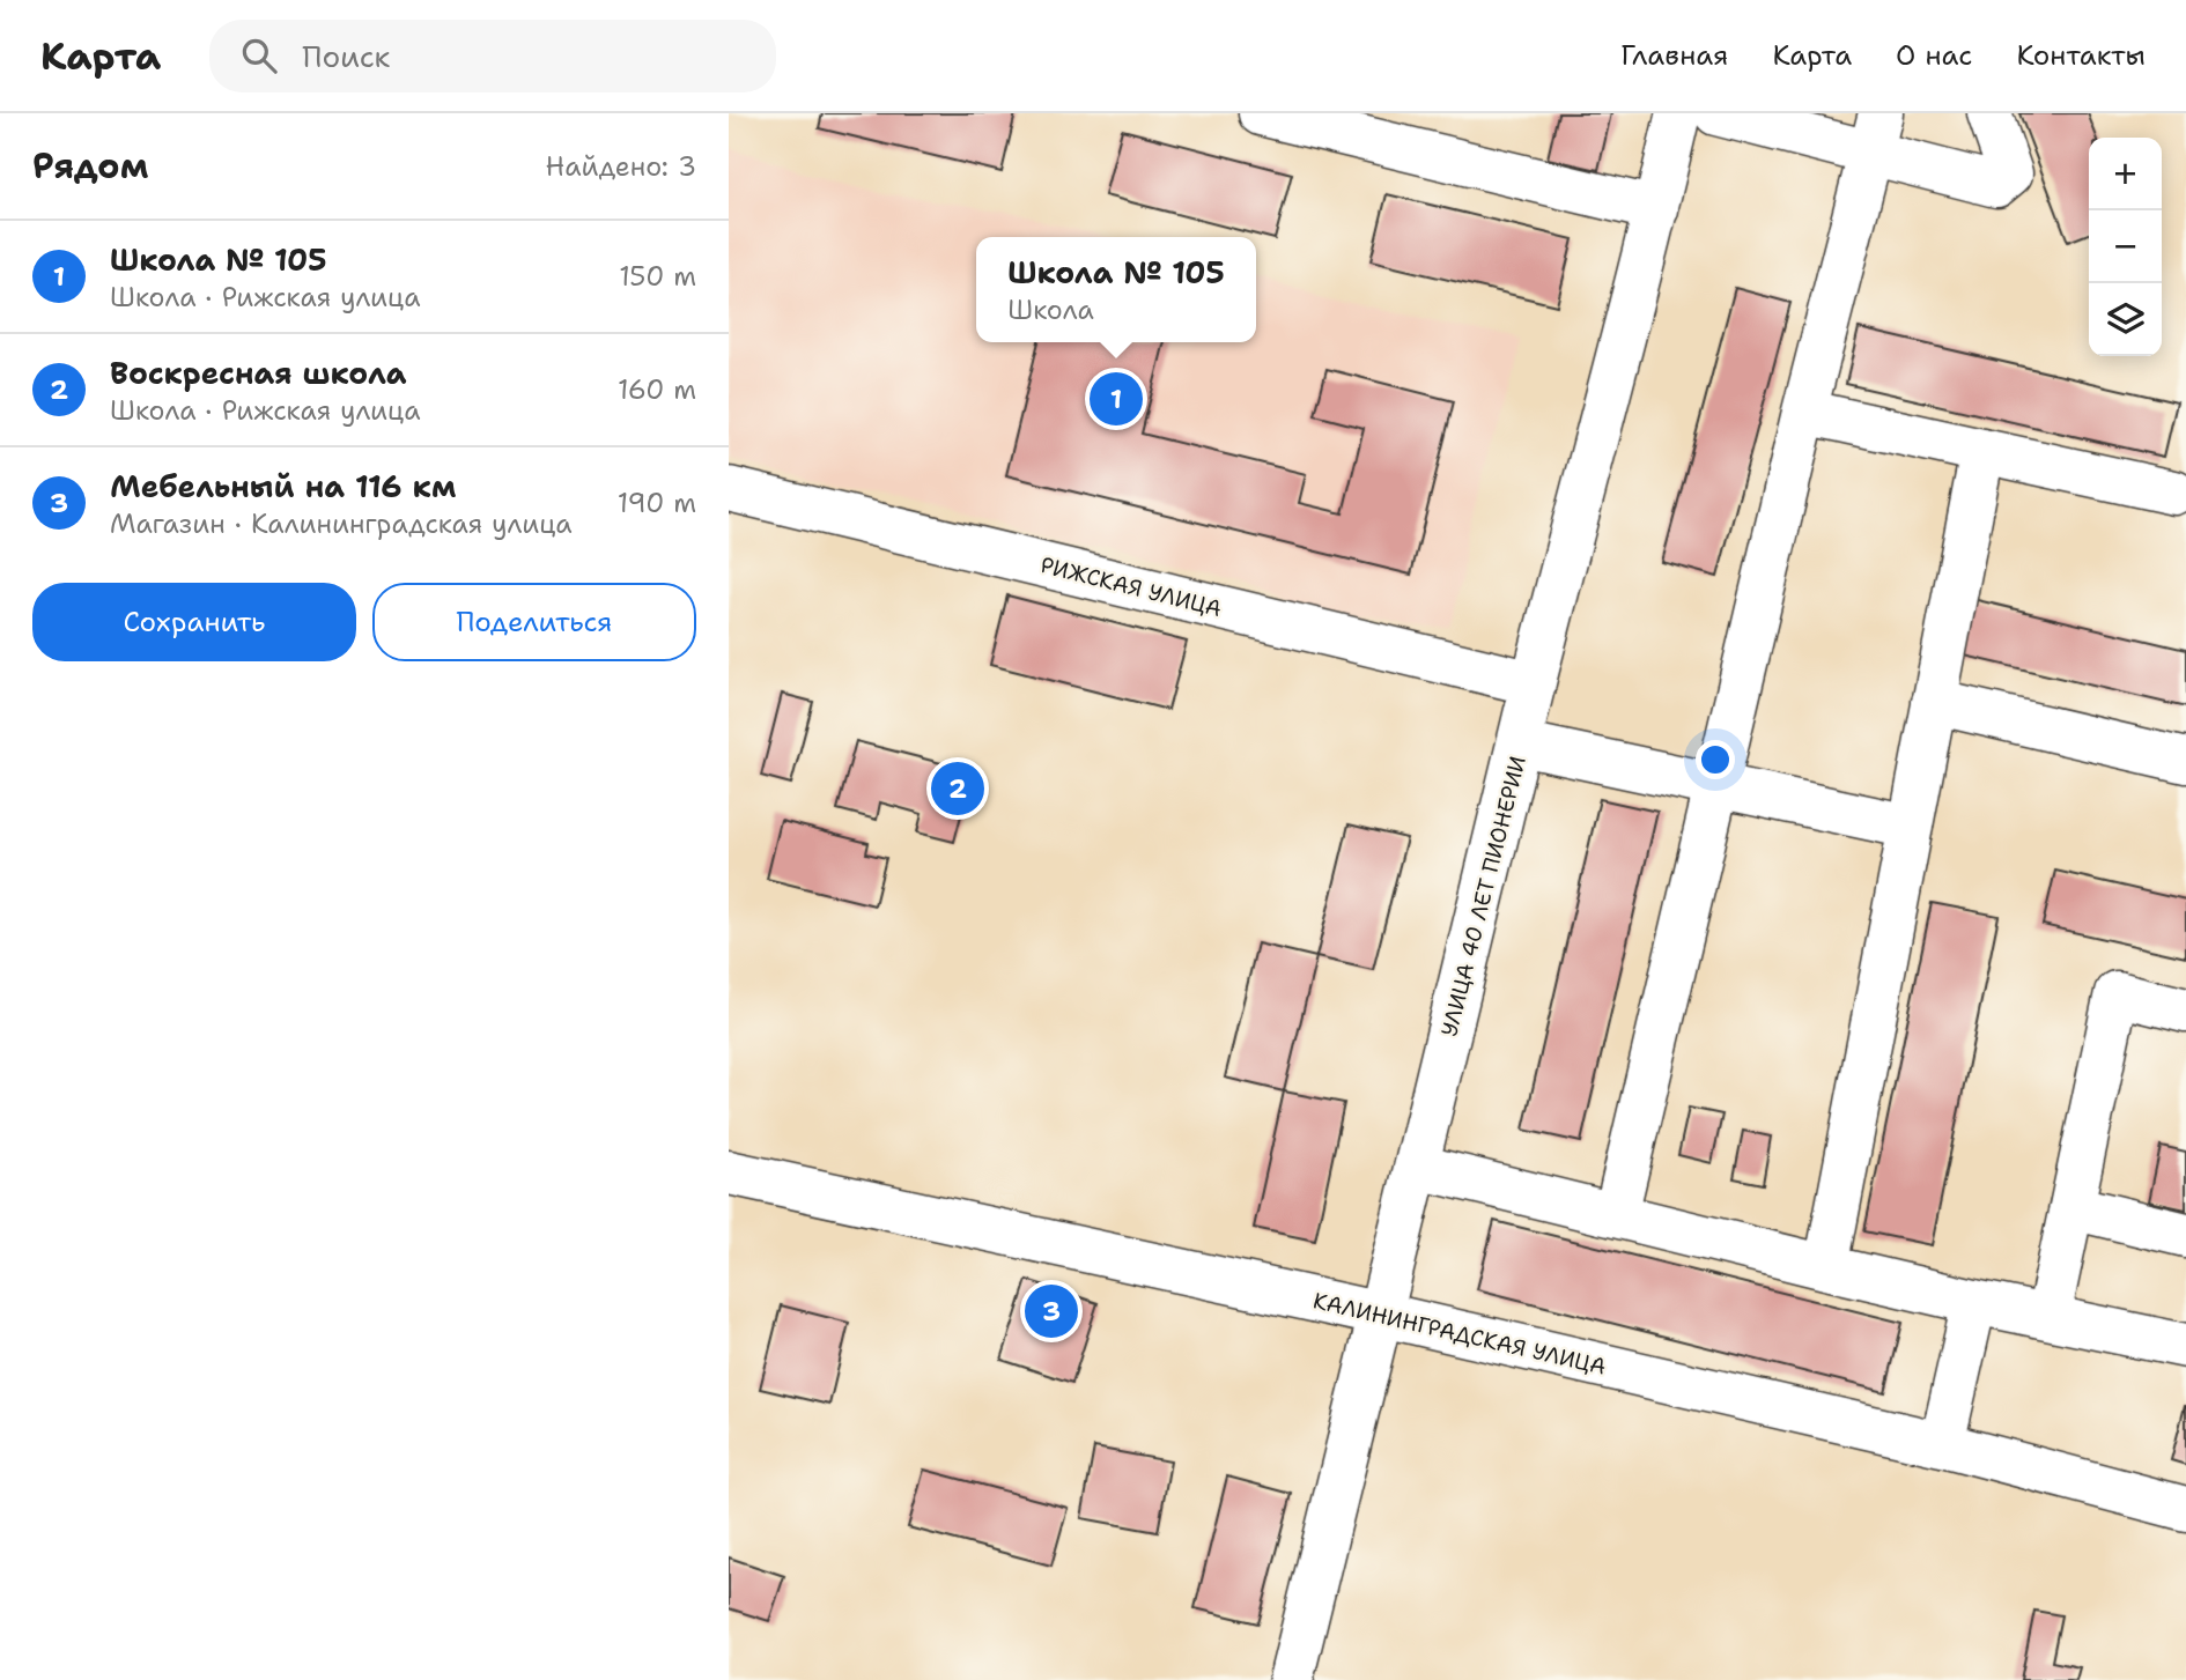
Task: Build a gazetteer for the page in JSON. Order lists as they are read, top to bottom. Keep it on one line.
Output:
{"streets":{"street":["РИЖСКАЯ УЛИЦА","УЛИЦА 40 ЛЕТ ПИОНЕРИИ","КАЛИНИНГРАДСКАЯ УЛИЦА"]},"crossings":[["РИЖСКАЯ УЛИЦА","УЛИЦА 40 ЛЕТ ПИОНЕРИИ"],["УЛИЦА 40 ЛЕТ ПИОНЕРИИ","КАЛИНИНГРАДСКАЯ УЛИЦА"]],"page":{"header":"Карта","search":"Поиск","nav":["Главная","Карта","О нас","Контакты"],"heading":["Рядом","Найдено: 3"],"map_buttons":["+","−"],"list":[{"mark":"1","name":"Школа № 105","note":"Школа · Рижская улица","value":"150 m"},{"mark":"2","name":"Воскресная школа","note":"Школа · Рижская улица","value":"160 m"},{"mark":"3","name":"Мебельный на 116 км","note":"Магазин · Калининградская улица","value":"190 m"}],"popup":["Школа № 105","Школа"],"pins":["1","2","3"],"buttons":["Сохранить","Поделиться"]}}
